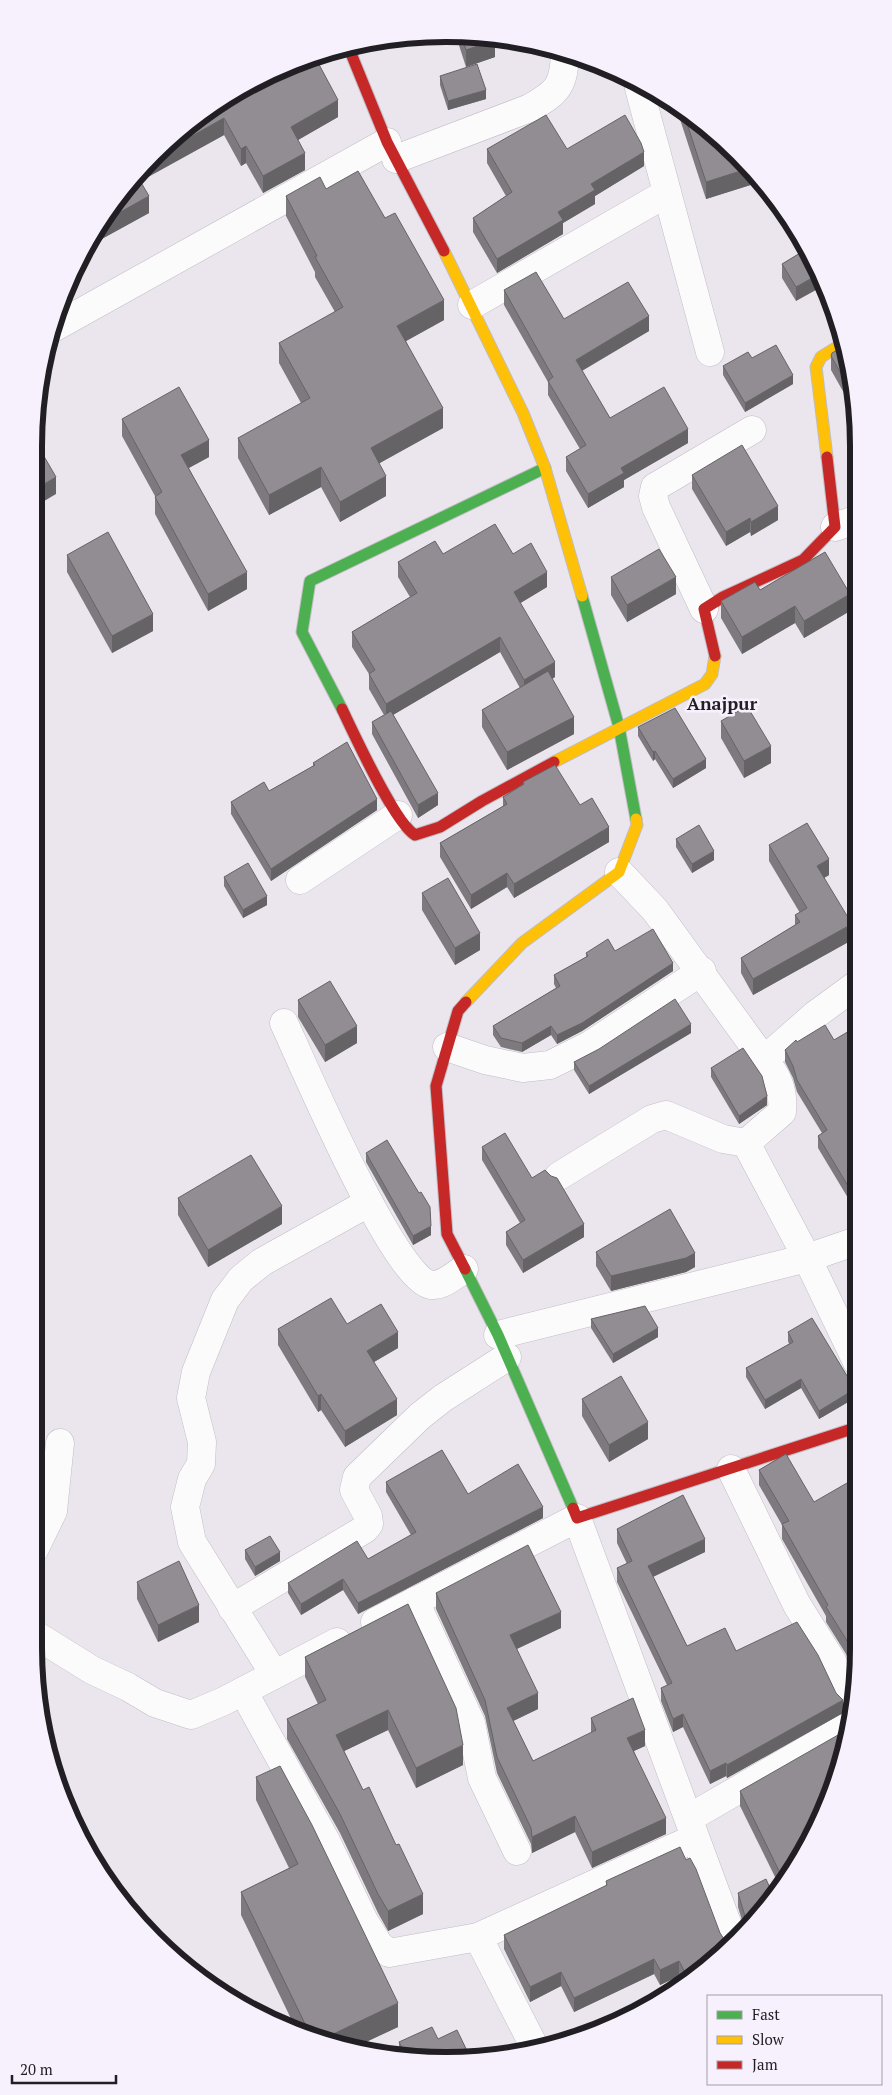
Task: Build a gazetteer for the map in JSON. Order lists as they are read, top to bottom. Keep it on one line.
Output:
{"districts":["Anajpur"],"legend":["Fast","Slow","Jam"],"scale_bar":"20 m"}
